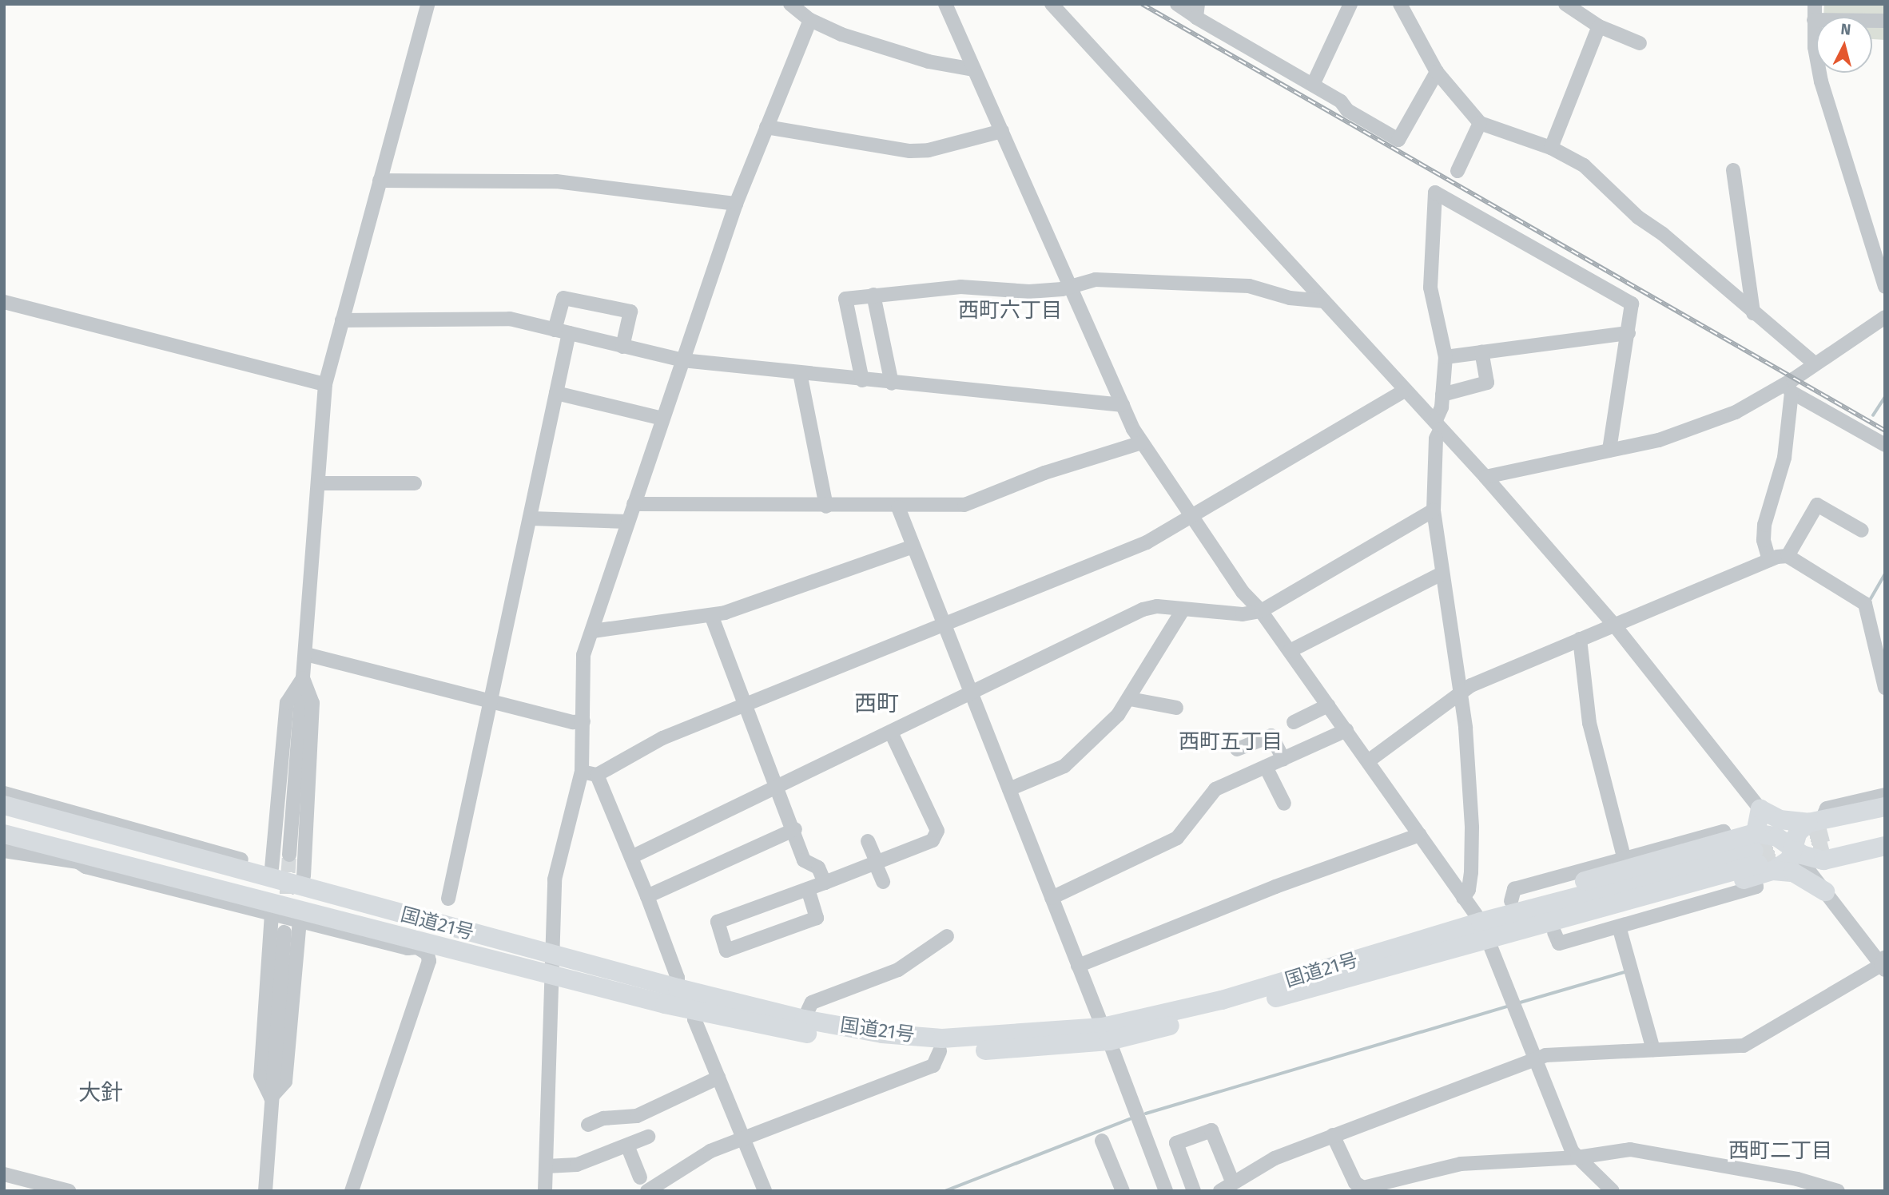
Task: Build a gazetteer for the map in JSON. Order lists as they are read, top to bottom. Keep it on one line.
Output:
{"streets":{"highway":["国道21号"]},"districts":["西町六丁目","西町","西町五丁目","大針","西町二丁目"],"north":"top"}
